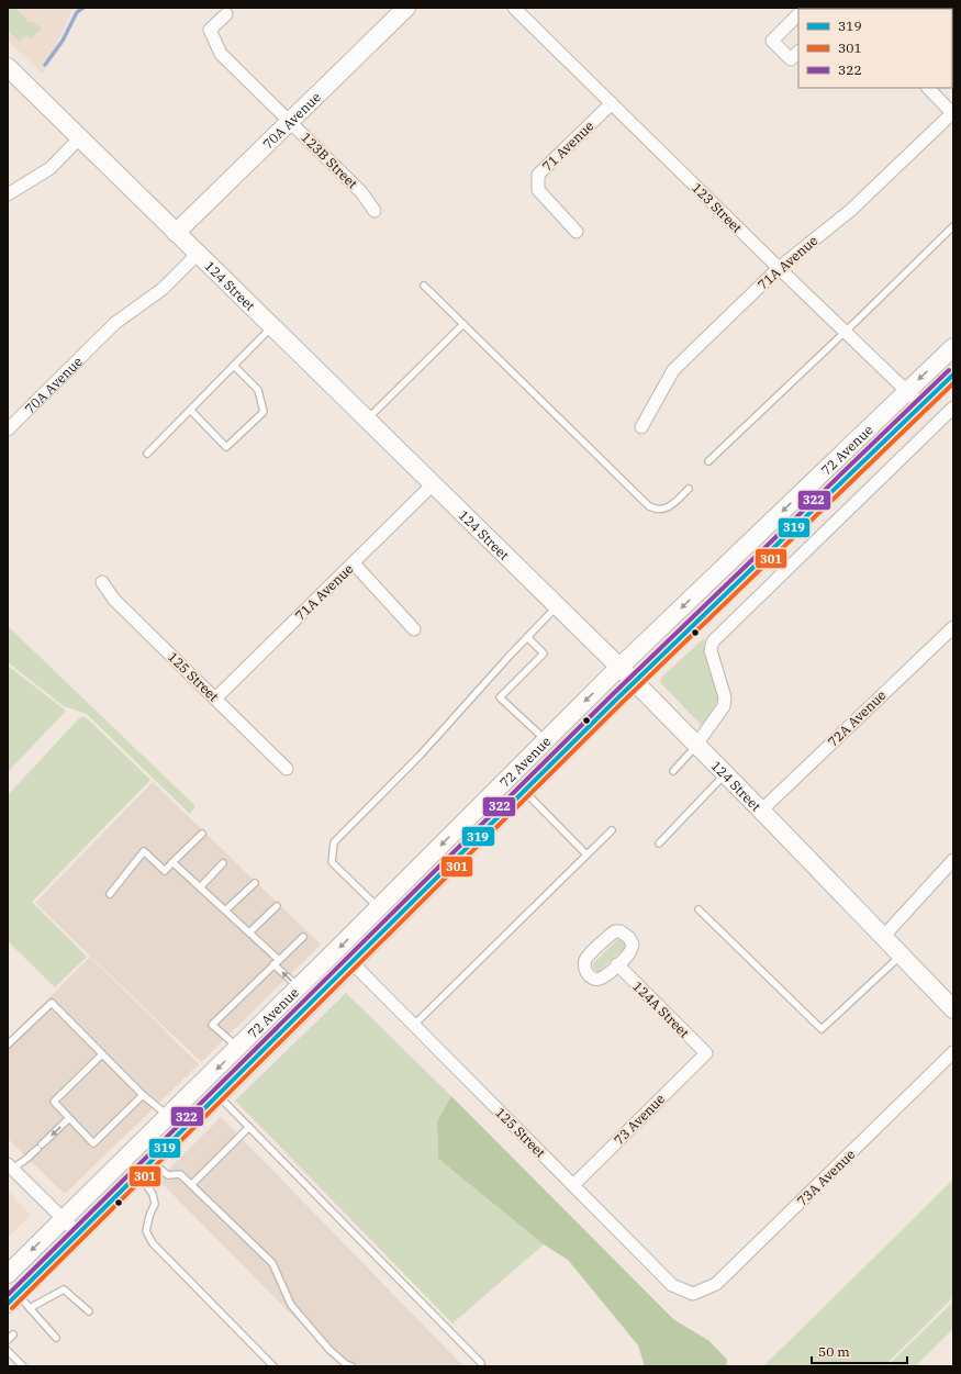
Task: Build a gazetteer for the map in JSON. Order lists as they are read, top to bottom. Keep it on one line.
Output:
{"streets":{"main road":["70A Avenue","124 Street","72 Avenue"],"street":["71 Avenue","123B Street","123 Street","71A Avenue","125 Street","72A Avenue","124A Street","73 Avenue","73A Avenue"]},"crossings":[["70A Avenue","123B Street"],["70A Avenue","124 Street"],["71 Avenue","123 Street"],["123 Street","71A Avenue"],["123 Street","72 Avenue"],["71A Avenue","124 Street"],["71A Avenue","125 Street"],["124 Street","72 Avenue"],["124 Street","72A Avenue"],["72 Avenue","125 Street"],["125 Street","73 Avenue"],["125 Street","73A Avenue"],["124A Street","73 Avenue"]],"lines":["transit line 322","transit line 319","transit line 301"],"legend":["319","301","322"],"scale_bar":"50 m"}
